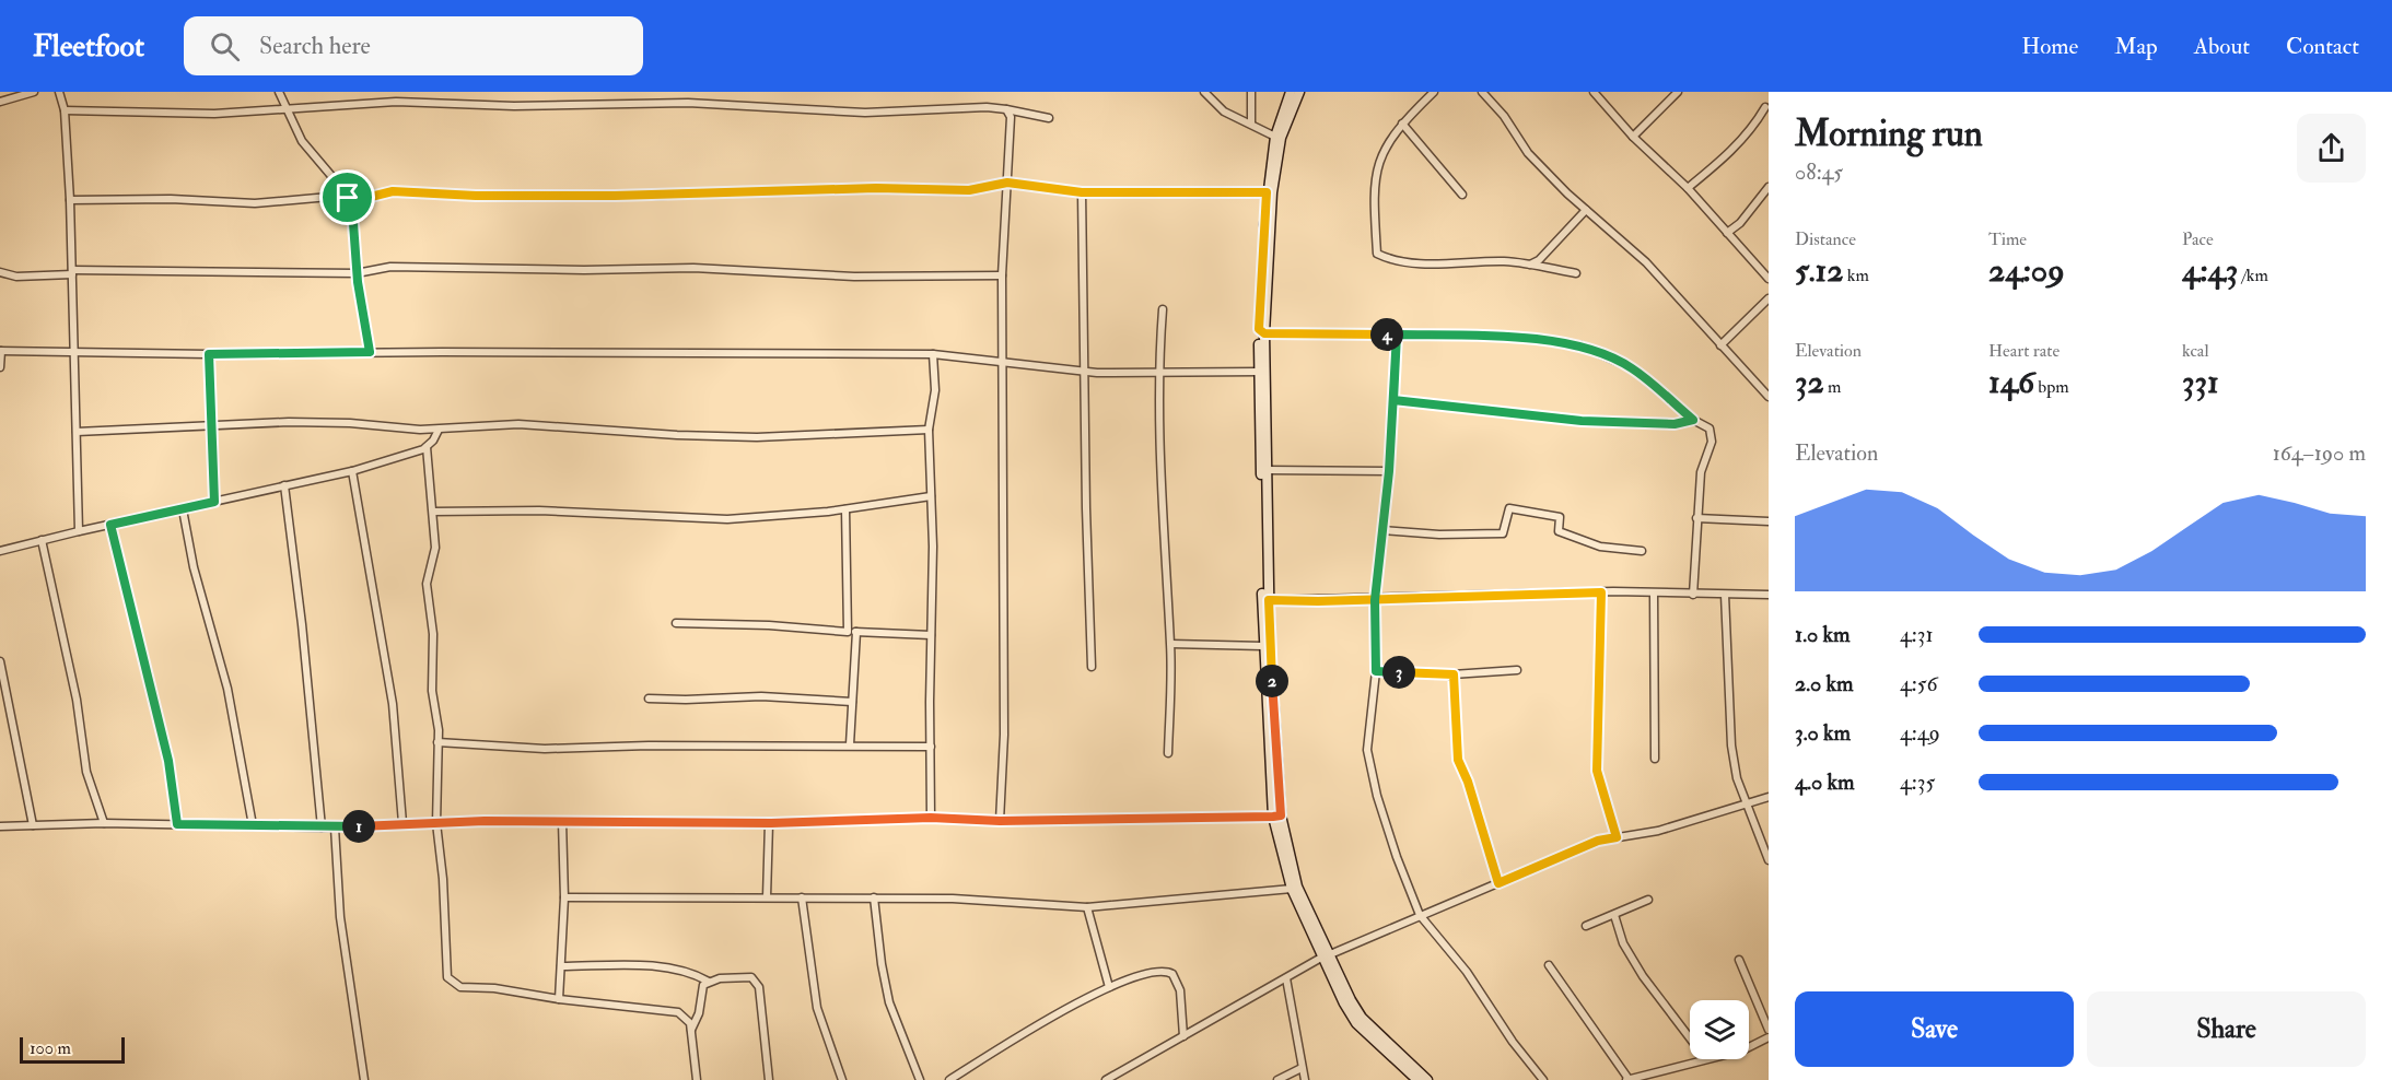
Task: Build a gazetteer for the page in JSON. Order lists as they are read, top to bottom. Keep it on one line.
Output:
{"scale_bar":"100 m","page":{"header":"Fleetfoot","search":"Search here","nav":["Home","Map","About","Contact"],"heading":["Morning run","08:45"],"stats":[["Distance","5.12 km"],["Time","24:09"],["Pace","4:43 /km"],["Elevation","32 m"],["Heart rate","146 bpm"],["kcal","331"]],"pins":["4","3","2","1"],"chart":["Elevation","164–190 m"],"list":[{"name":"1.0 km","note":"4:31"},{"name":"2.0 km","note":"4:56"},{"name":"3.0 km","note":"4:49"},{"name":"4.0 km","note":"4:35"}],"buttons":["Save","Share"],"scale":"100 m"}}
